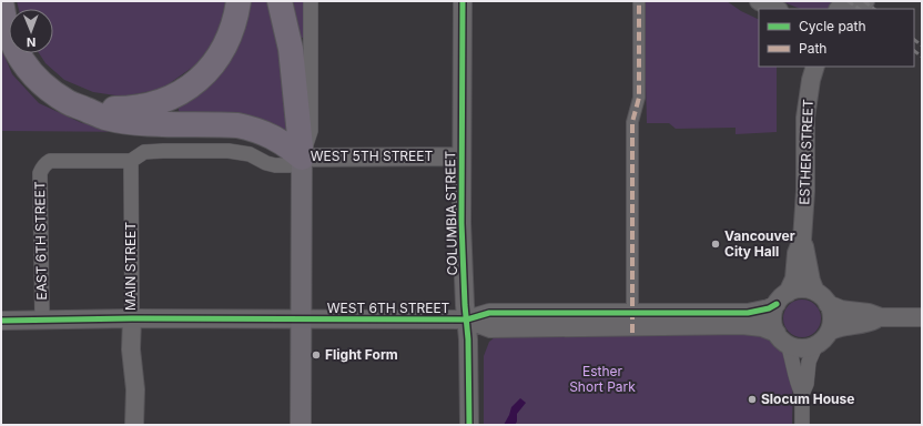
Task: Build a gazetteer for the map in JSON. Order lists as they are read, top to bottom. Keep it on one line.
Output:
{"streets":{"street":["ESTHER STREET","WEST 5TH STREET","COLUMBIA STREET","EAST 6TH STREET","MAIN STREET","WEST 6TH STREET"]},"crossings":[["ESTHER STREET","WEST 6TH STREET"],["WEST 5TH STREET","COLUMBIA STREET"],["WEST 5TH STREET","EAST 6TH STREET"],["WEST 5TH STREET","MAIN STREET"],["COLUMBIA STREET","WEST 6TH STREET"],["EAST 6TH STREET","MAIN STREET"],["EAST 6TH STREET","WEST 6TH STREET"],["MAIN STREET","WEST 6TH STREET"]],"parks":["Esther Short Park"],"places":["Vancouver City Hall","Flight Form","Slocum House"],"legend":["Cycle path","Path"],"north":"bottom"}
